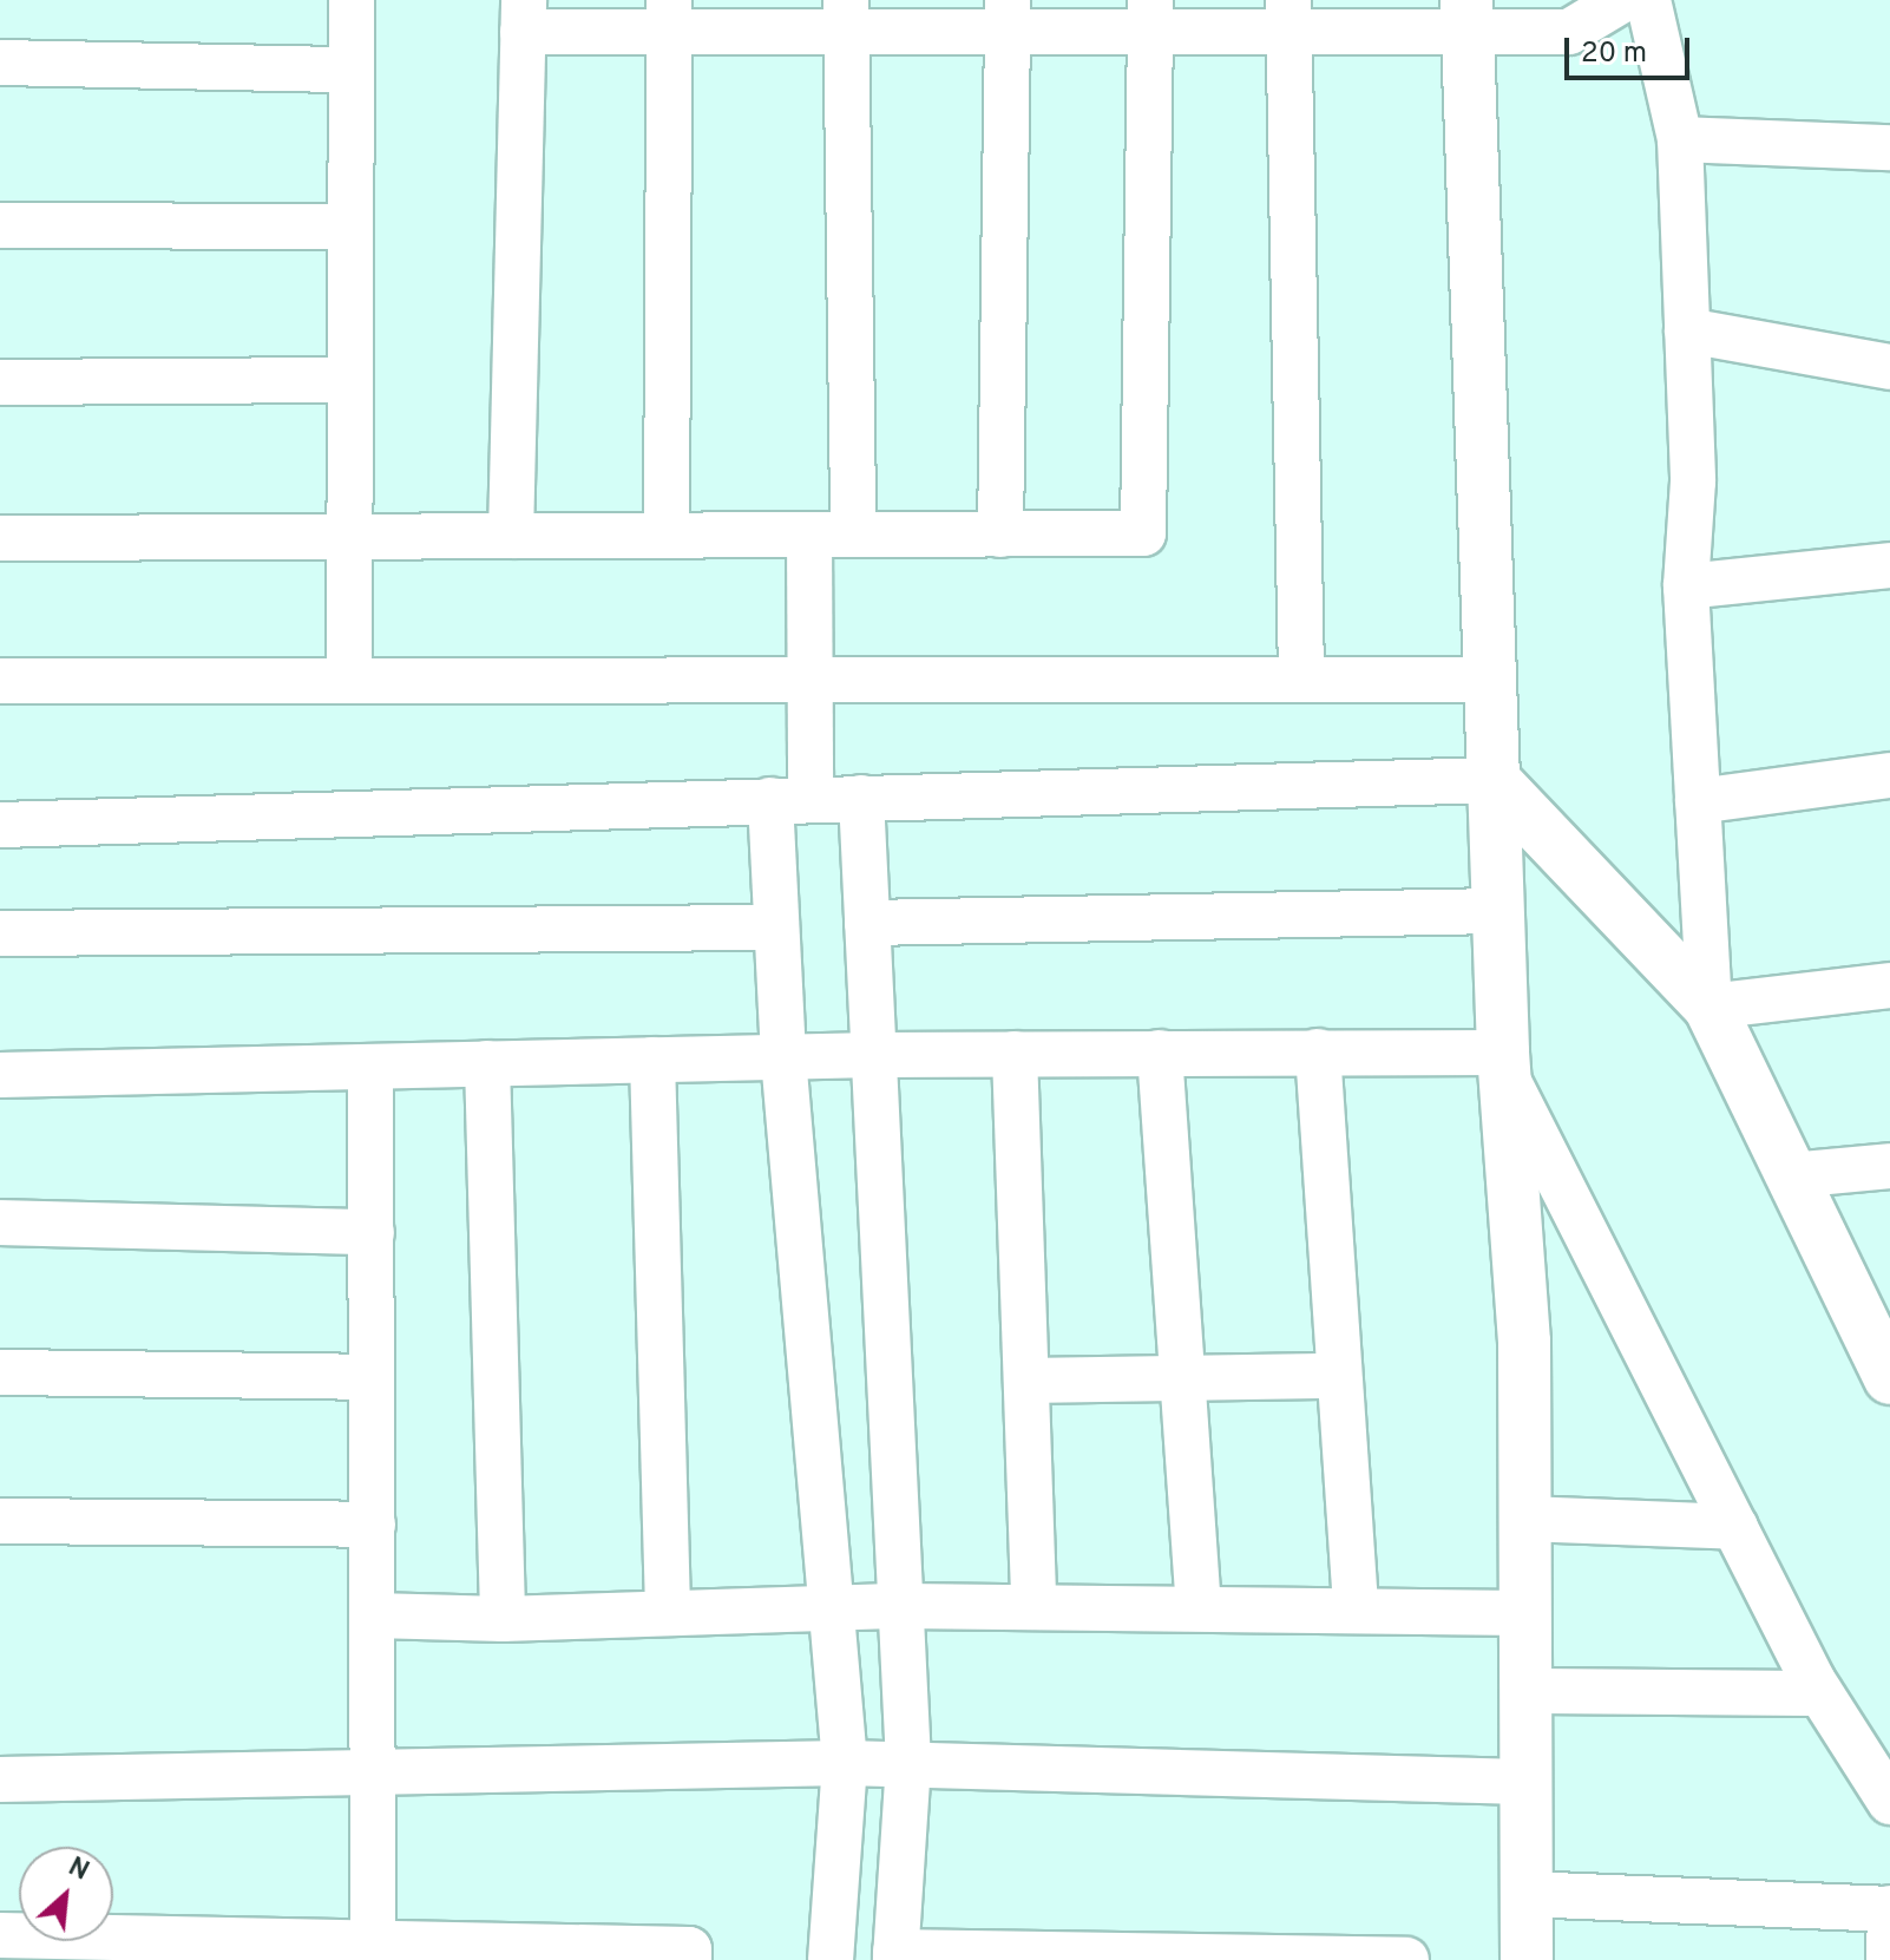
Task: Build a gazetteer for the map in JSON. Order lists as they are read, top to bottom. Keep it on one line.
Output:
{"scale_bar":"20 m","north":"top right"}
